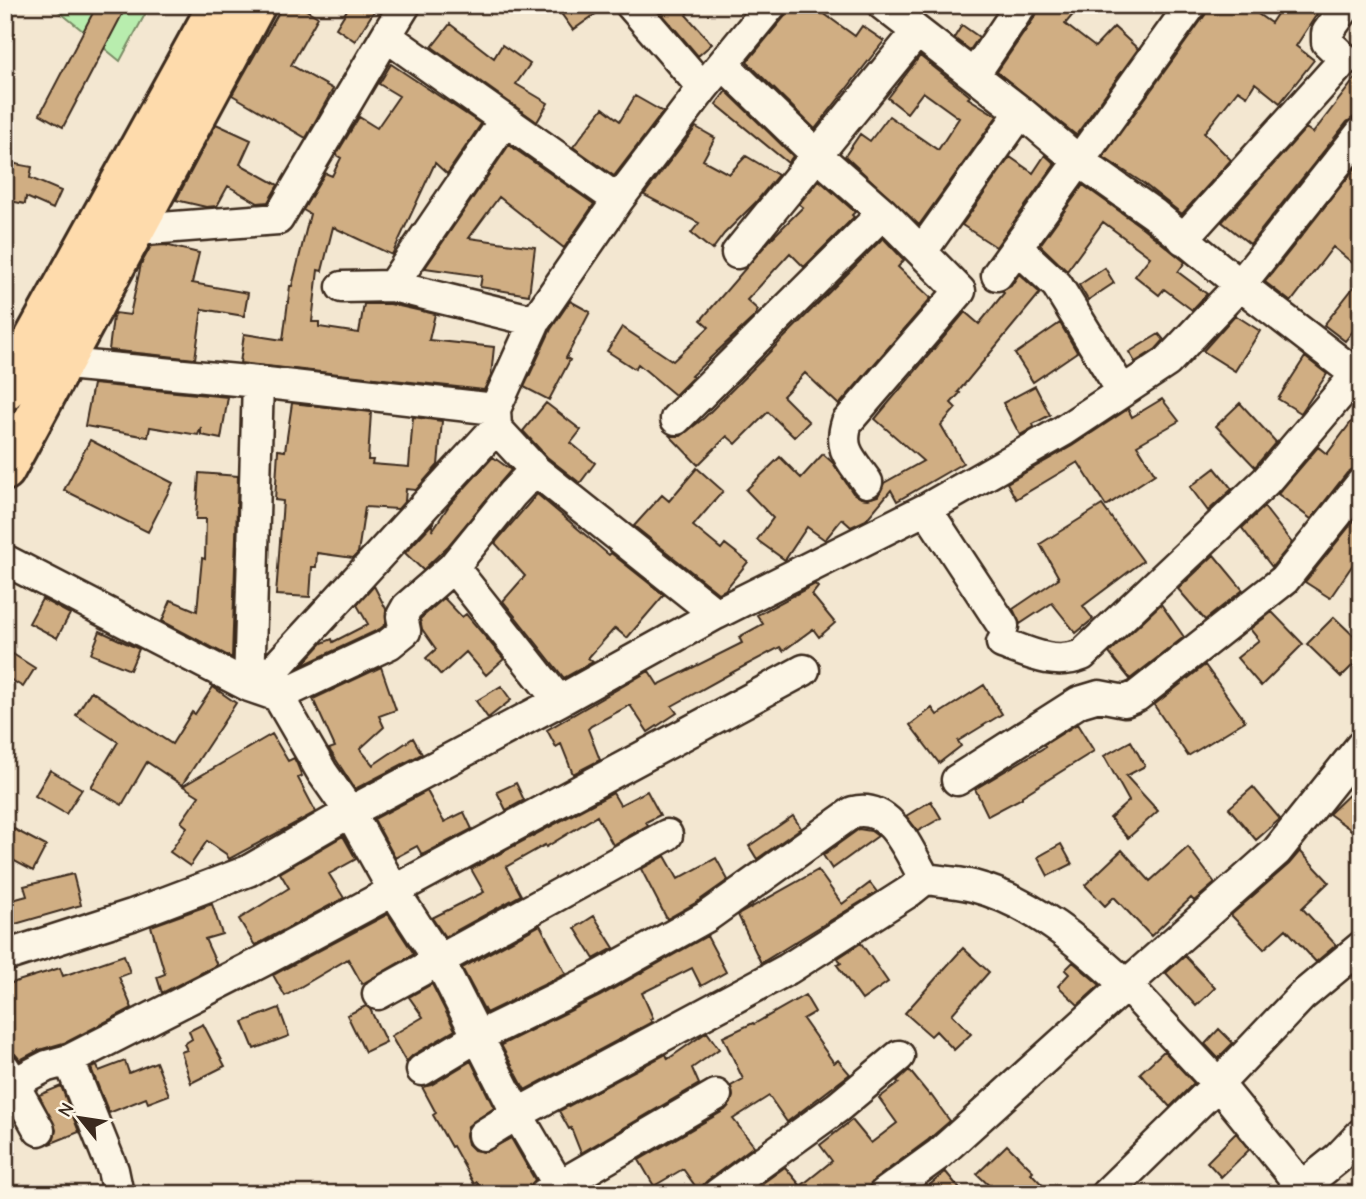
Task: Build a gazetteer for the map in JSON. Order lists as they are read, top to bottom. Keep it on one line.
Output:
{"north":"top left"}
